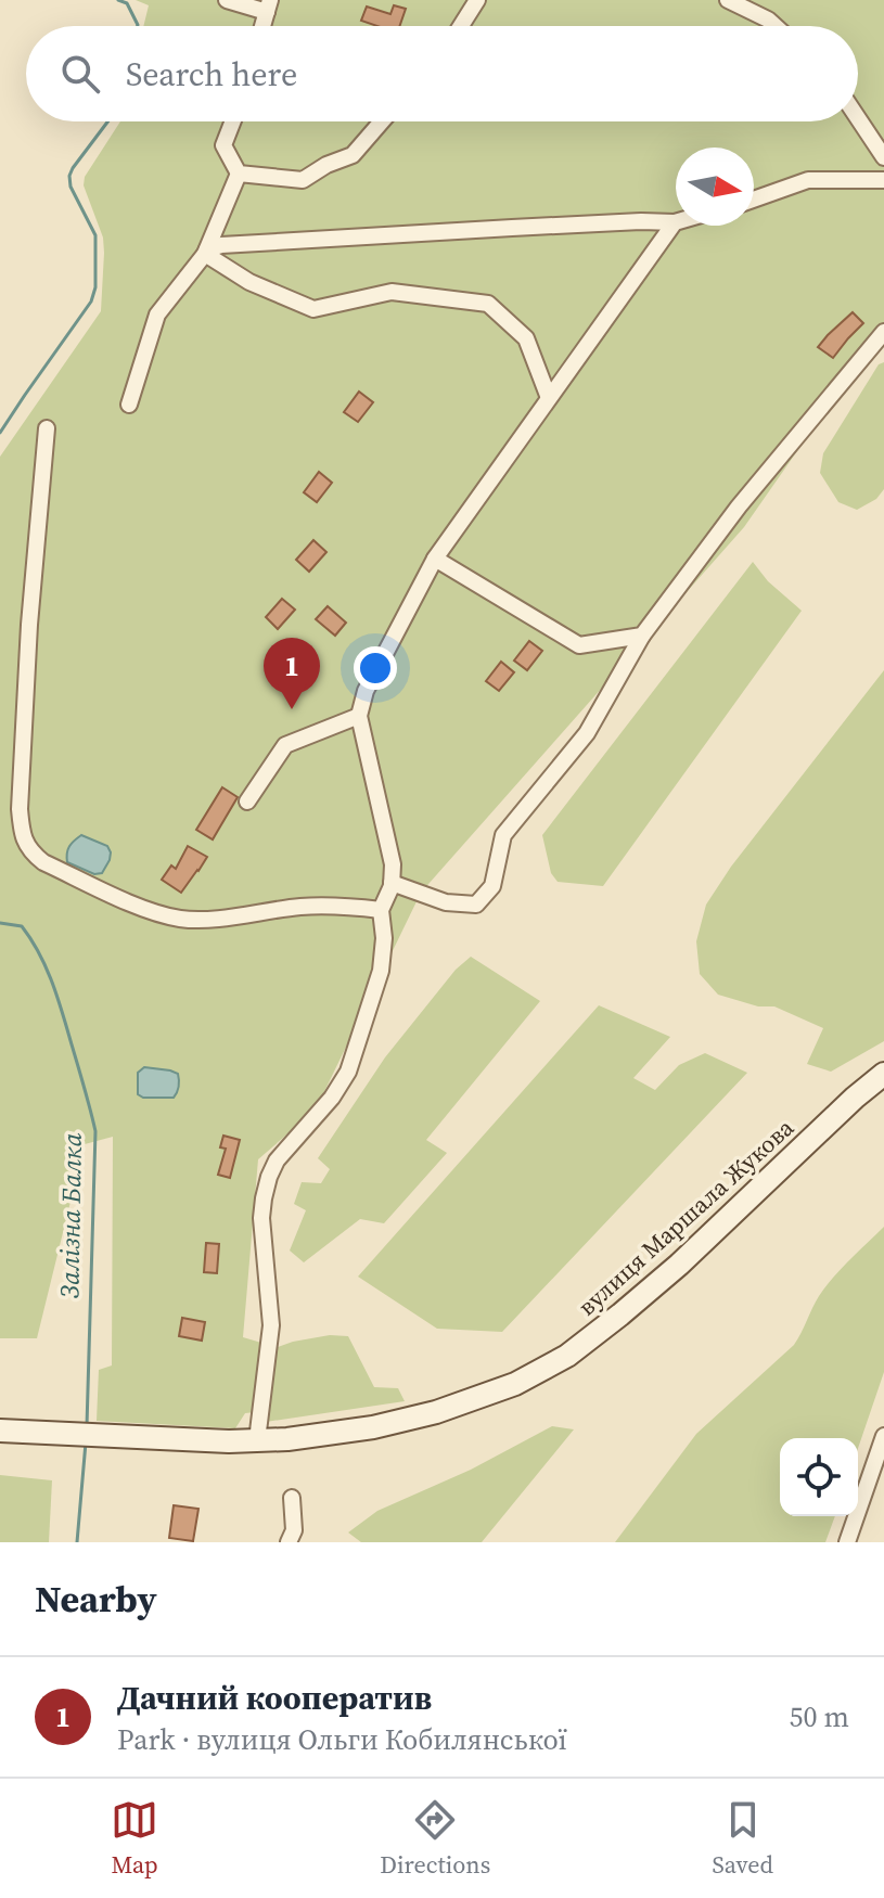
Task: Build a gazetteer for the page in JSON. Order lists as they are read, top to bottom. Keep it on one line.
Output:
{"streets":{"main road":["вулиця Маршала Жукова"]},"water":["Залізна Балка"],"north":"right","page":{"search":"Search here","pins":"1","heading":"Nearby","list":[{"mark":"1","name":"Дачний кооператив","note":"Park · вулиця Ольги Кобилянської","value":"50 m"}],"nav":["Map","Directions","Saved"]}}
